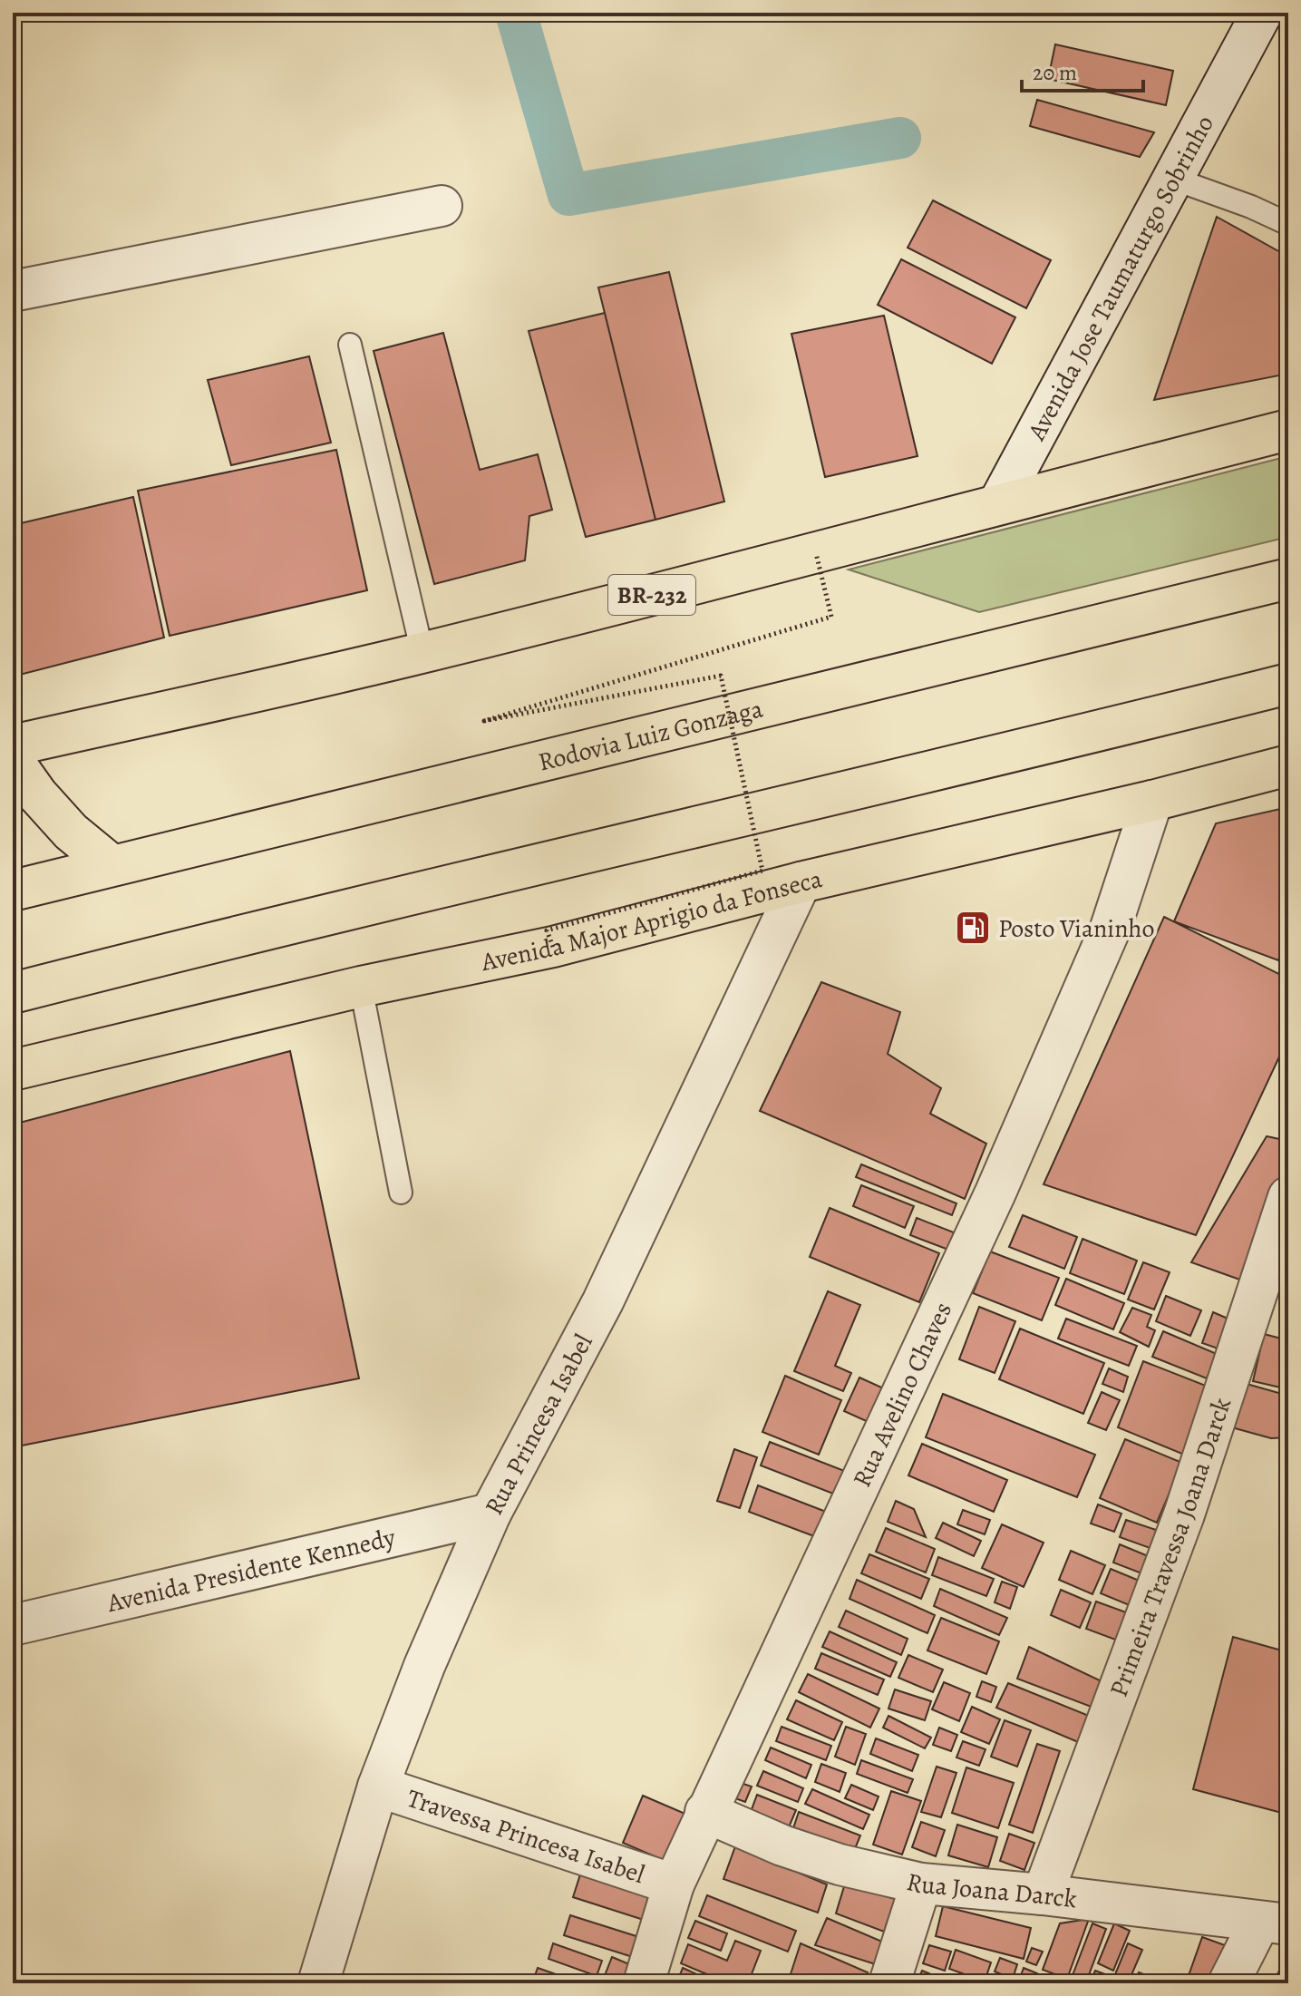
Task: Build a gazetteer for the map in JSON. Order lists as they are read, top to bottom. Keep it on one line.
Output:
{"streets":{"main road":["BR-232","Rodovia Luiz Gonzaga","Avenida Major Aprigio da Fonseca"],"street":["Avenida Jose Taumaturgo Sobrinho","Rua Avelino Chaves","Rua Princesa Isabel","Primeira Travessa Joana Darck","Avenida Presidente Kennedy","Travessa Princesa Isabel","Rua Joana Darck"]},"crossings":[["Avenida Jose Taumaturgo Sobrinho","BR-232"],["Avenida Major Aprigio da Fonseca","Rua Avelino Chaves"],["Avenida Major Aprigio da Fonseca","Rua Princesa Isabel"],["Rua Avelino Chaves","Travessa Princesa Isabel"],["Rua Avelino Chaves","Rua Joana Darck"],["Rua Princesa Isabel","Avenida Presidente Kennedy"],["Rua Princesa Isabel","Travessa Princesa Isabel"],["Primeira Travessa Joana Darck","Rua Joana Darck"]],"places":{"fuel station":["Posto Vianinho"]},"scale_bar":"20 m"}
